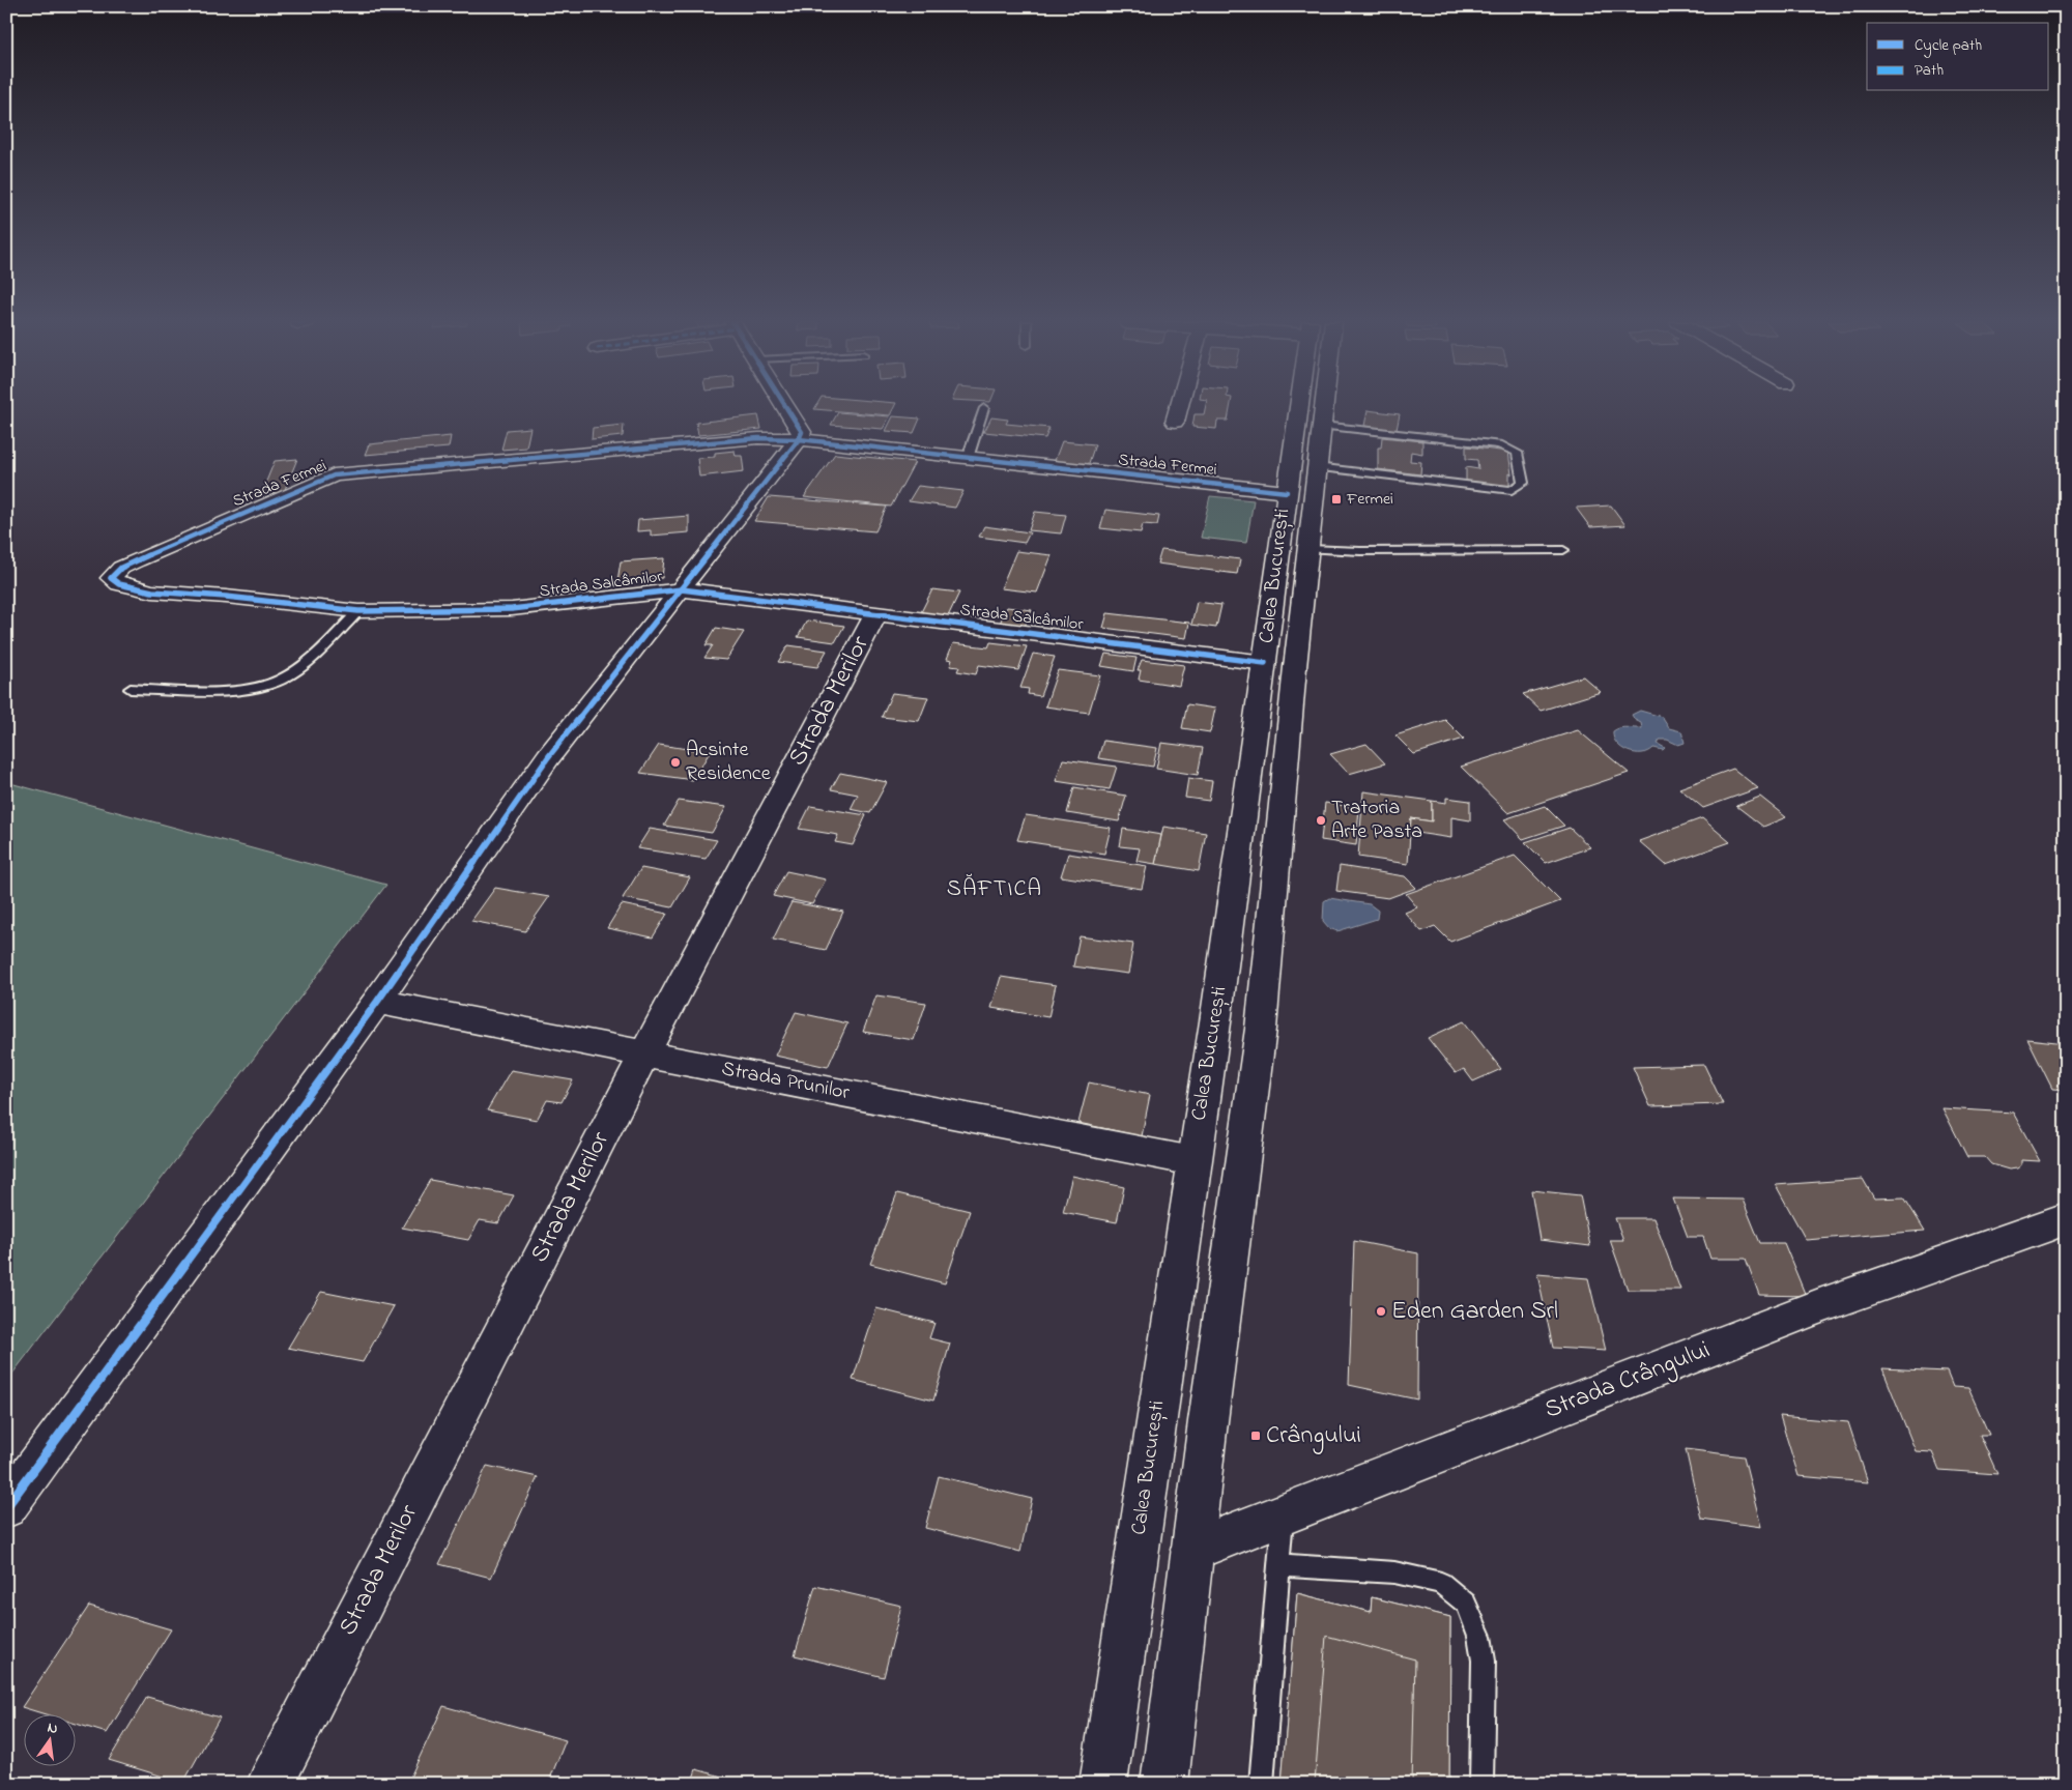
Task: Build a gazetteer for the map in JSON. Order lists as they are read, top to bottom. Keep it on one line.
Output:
{"streets":{"main road":["Strada Fermei","Calea București","Strada Salcâmilor","Strada Merilor","Strada Prunilor","Strada Crângului"]},"crossings":[["Strada Fermei","Calea București"],["Strada Fermei","Strada Salcâmilor"],["Calea București","Strada Salcâmilor"],["Calea București","Strada Prunilor"],["Calea București","Strada Crângului"],["Strada Salcâmilor","Strada Merilor"],["Strada Merilor","Strada Prunilor"]],"districts":["SĂFTICA"],"places":{"transit":["Fermei","Crângului"],"other":["Acsinte Residence","Tratoria Arte Pasta","Eden Garden Srl"]},"legend":["Cycle path","Path"],"north":"top"}
